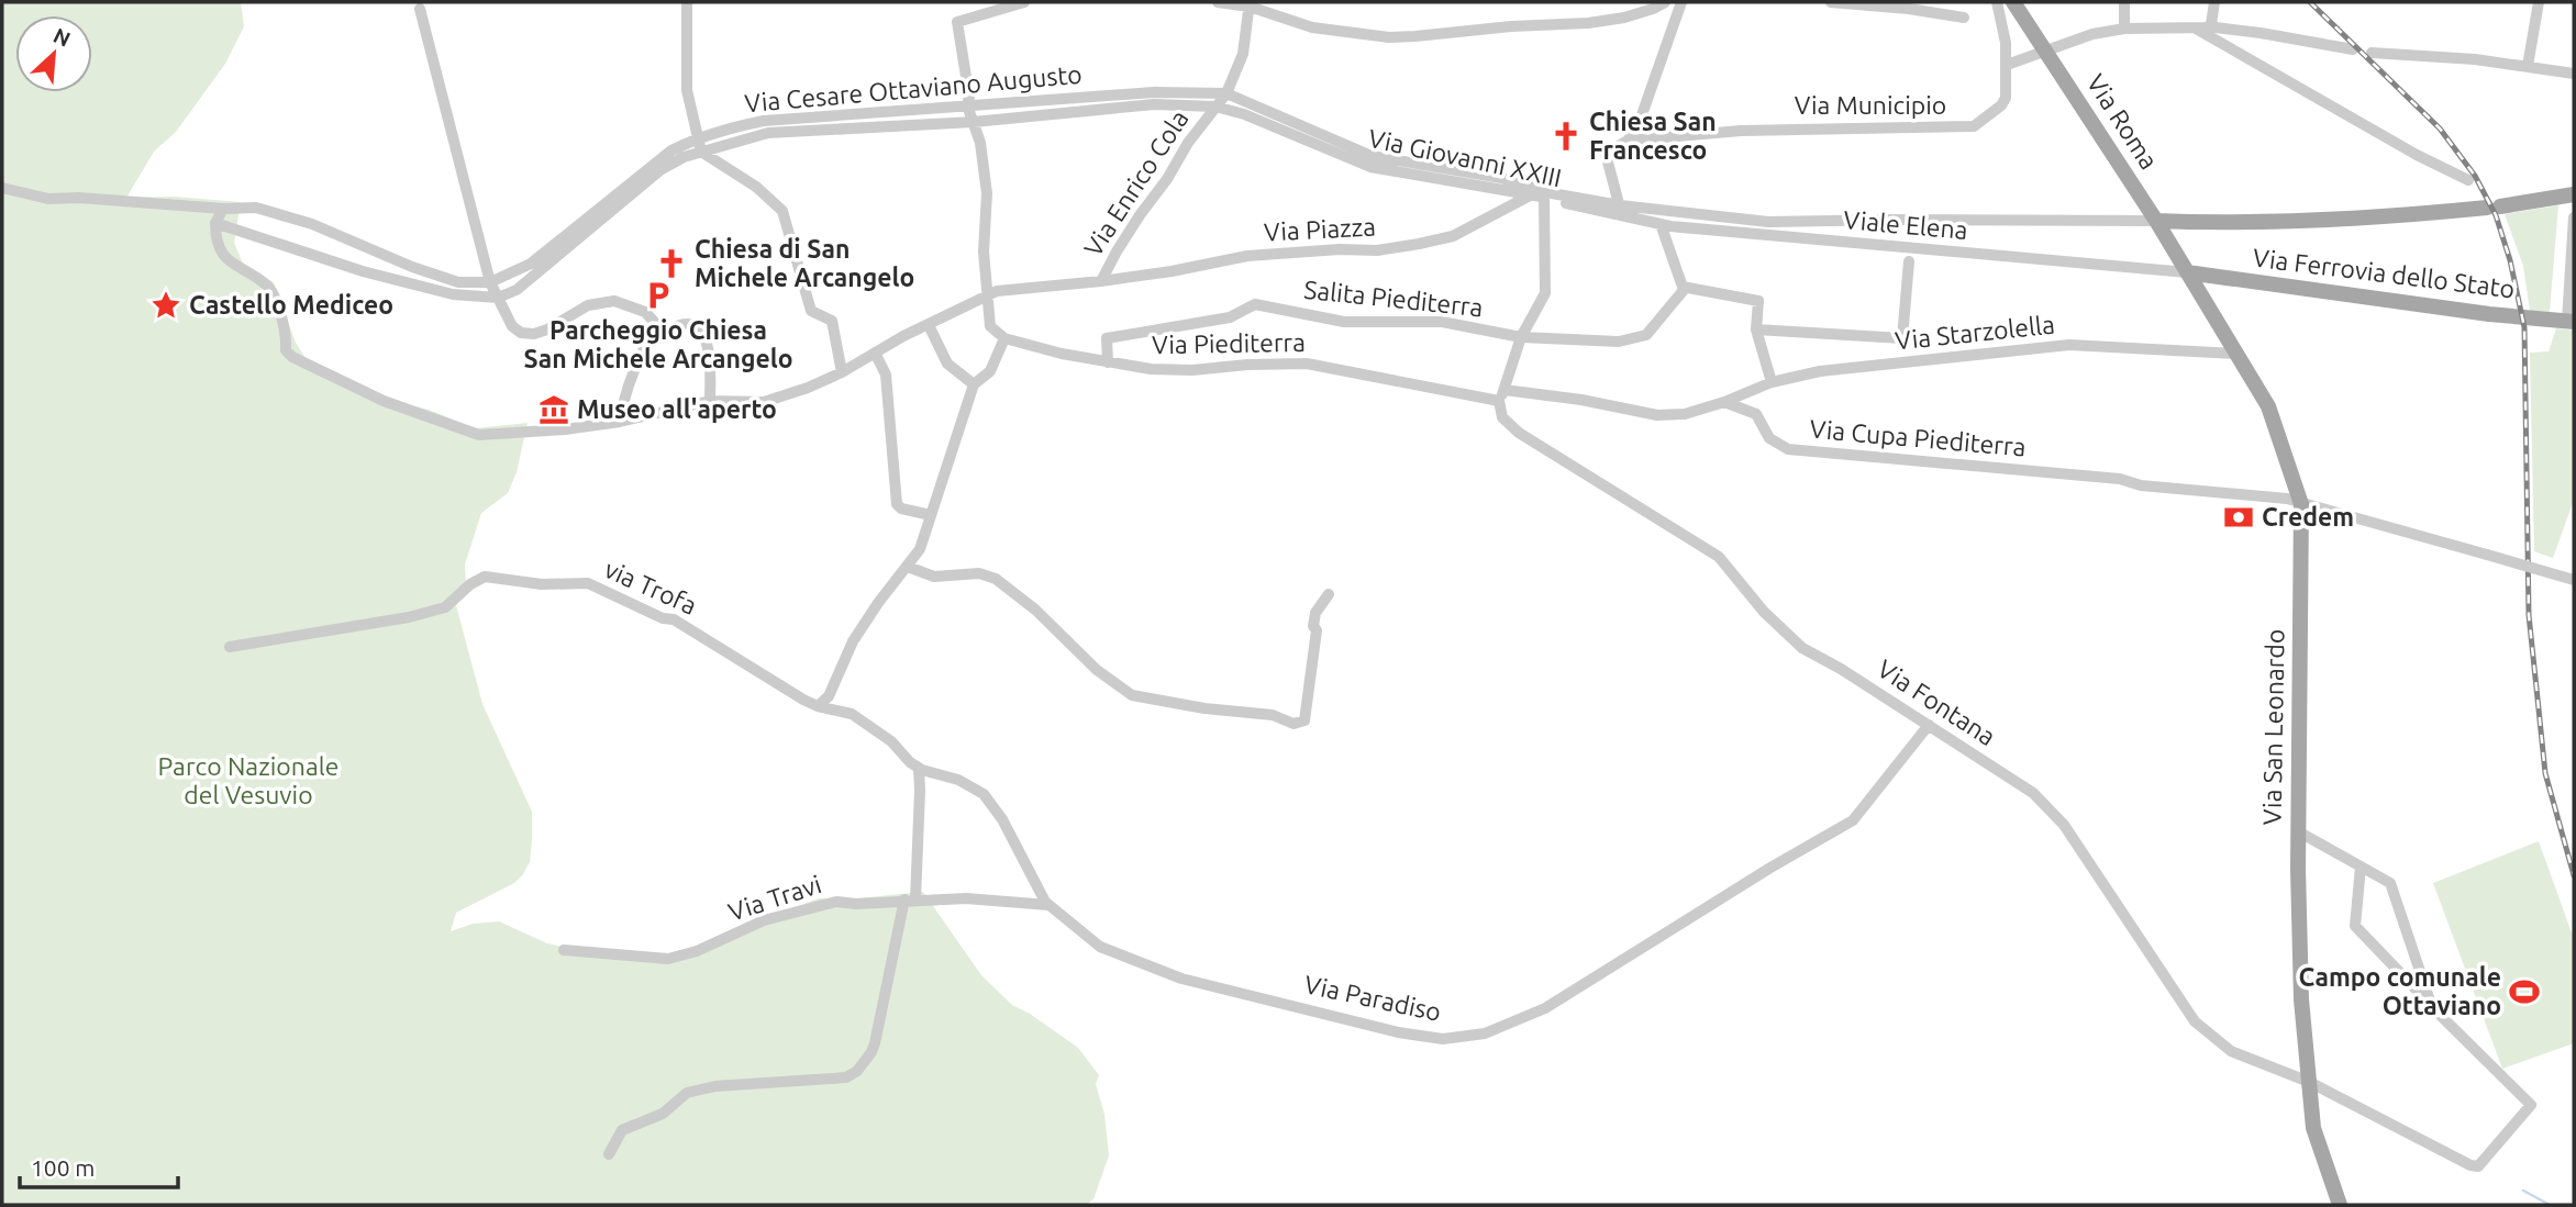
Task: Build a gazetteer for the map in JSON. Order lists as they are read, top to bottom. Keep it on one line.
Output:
{"streets":{"main road":["Via Roma","Via Ferrovia dello Stato","Via San Leonardo"],"street":["Via Cesare Ottaviano Augusto","Via Municipio","Via Giovanni XXIII","Via Enrico Cola","Viale Elena","Via Piazza","Salita Piediterra","Via Starzolella","Via Piediterra","Via Cupa Piediterra","via Trofa","Via Fontana","Via Travi","Via Paradiso"]},"crossings":[["Via Cesare Ottaviano Augusto","Via Giovanni XXIII"],["Via Cesare Ottaviano Augusto","Via Enrico Cola"],["Via Roma","Viale Elena"],["Via Roma","Via Ferrovia dello Stato"],["Via Roma","Via San Leonardo"],["Via Giovanni XXIII","Via Enrico Cola"],["Via Giovanni XXIII","Viale Elena"],["Via Giovanni XXIII","Via Piazza"],["Via Enrico Cola","Via Piazza"],["Viale Elena","Via Ferrovia dello Stato"],["Viale Elena","Via San Leonardo"],["Via Ferrovia dello Stato","Via San Leonardo"],["Salita Piediterra","Via Piediterra"],["Via Starzolella","Via Cupa Piediterra"],["Via Starzolella","Via San Leonardo"],["Via Piediterra","Via Fontana"],["Via Cupa Piediterra","Via San Leonardo"],["via Trofa","Via Paradiso"],["Via Fontana","Via San Leonardo"],["Via Fontana","Via Paradiso"],["Via Travi","Via Paradiso"]],"parks":["Parco Nazionale del Vesuvio"],"places":{"church":["Chiesa San Francesco","Chiesa di San Michele Arcangelo"],"parking":["Parcheggio Chiesa San Michele Arcangelo"],"place":["Castello Mediceo"],"museum":["Museo all'aperto"],"bank":["Credem"],"sports":["Campo comunale Ottaviano"]},"scale_bar":"100 m","north":"top right"}
